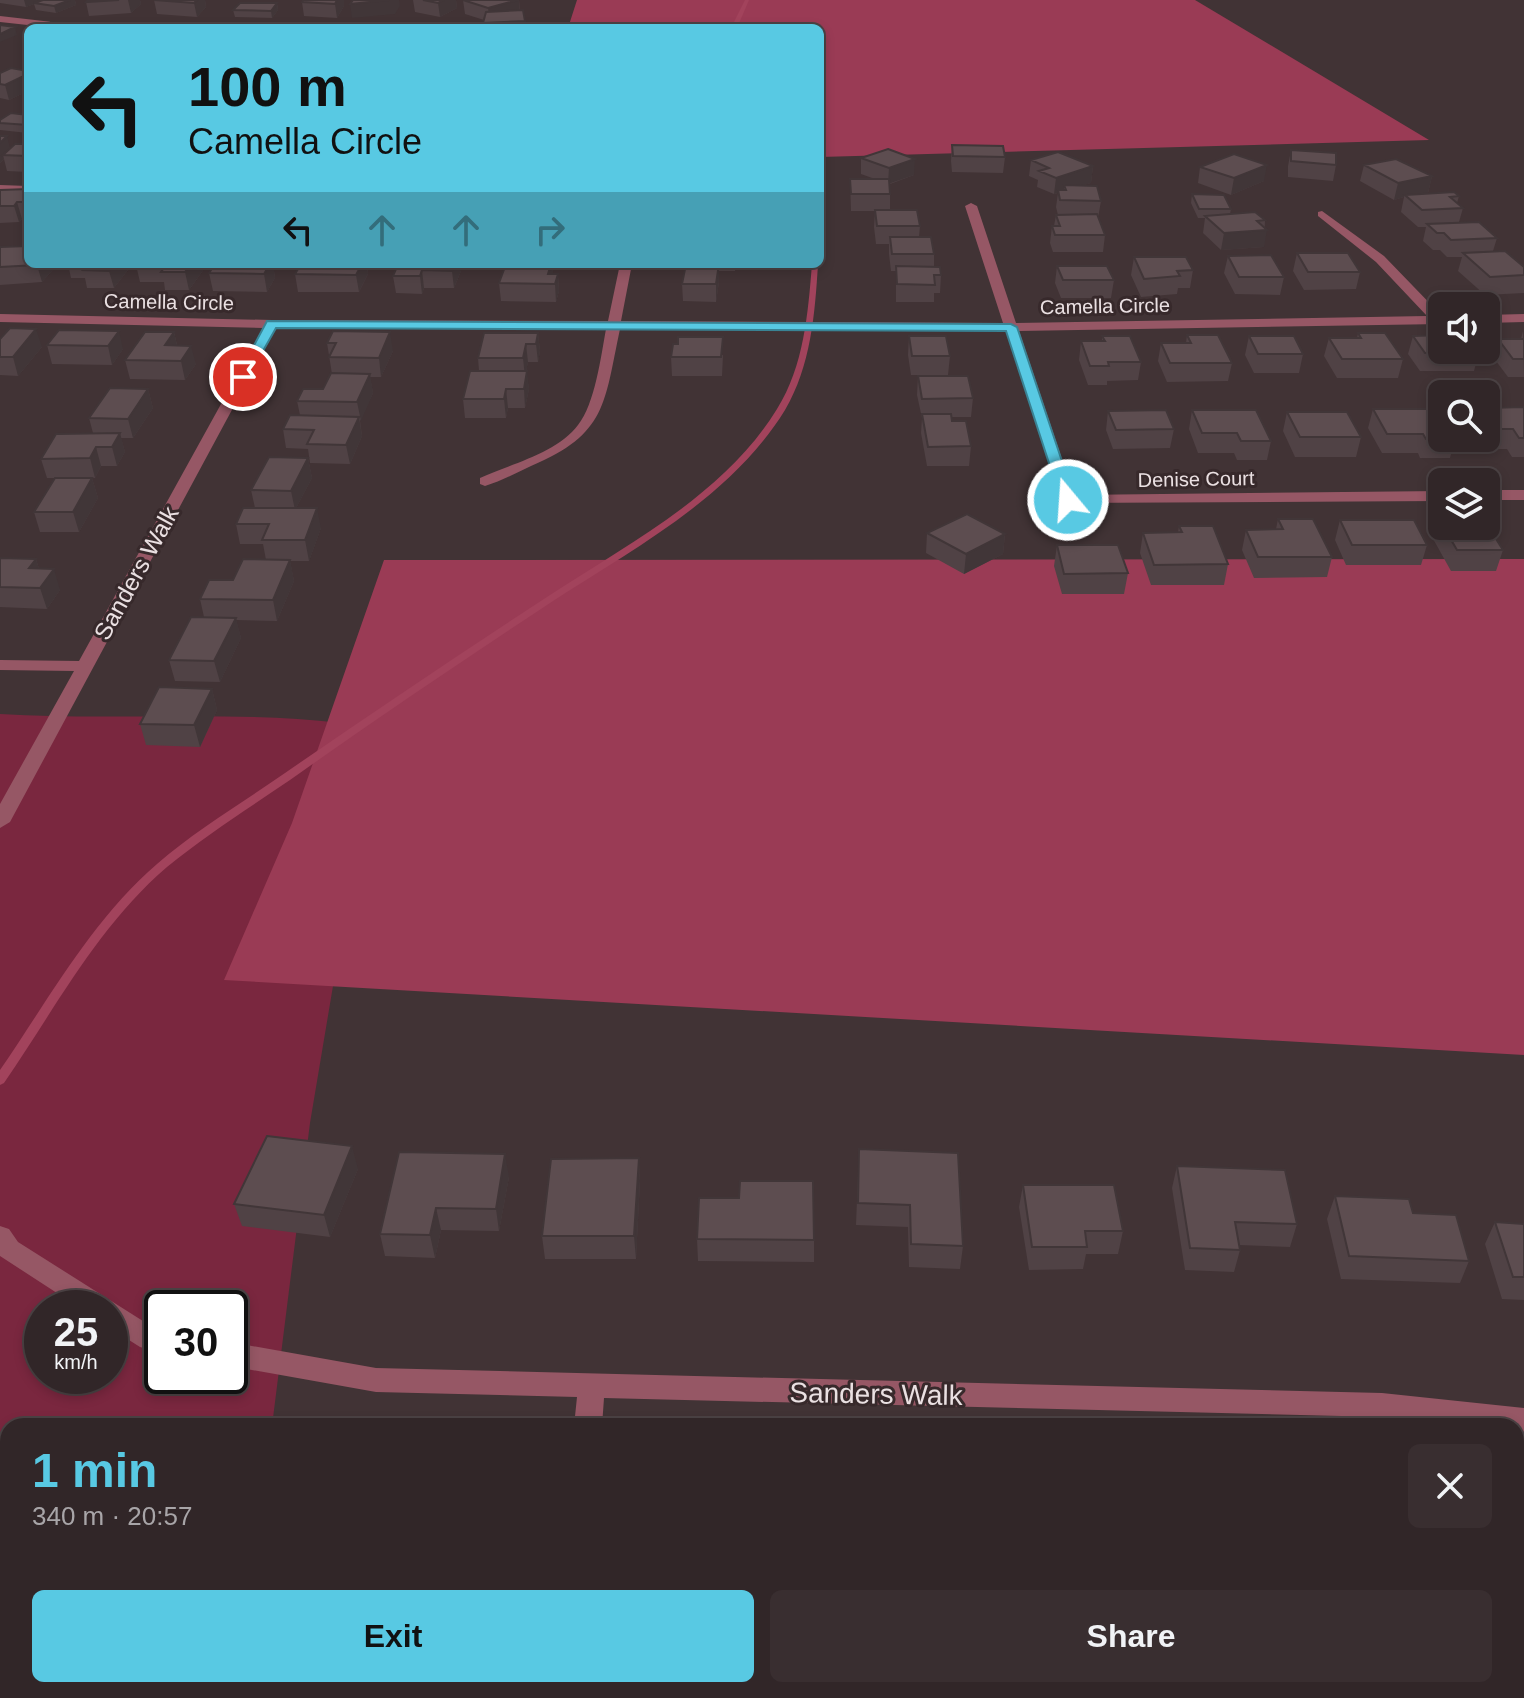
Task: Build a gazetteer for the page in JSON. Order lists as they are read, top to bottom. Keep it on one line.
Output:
{"streets":{"street":["Camella Circle","Denise Court","Sanders Walk"]},"crossings":[["Camella Circle","Denise Court"],["Camella Circle","Sanders Walk"]],"page":{"turn":["100 m","Camella Circle"],"speed":"25 km/h","limit":"30","heading":["1 min","340 m · 20:57"],"buttons":["Exit","Share"]}}
